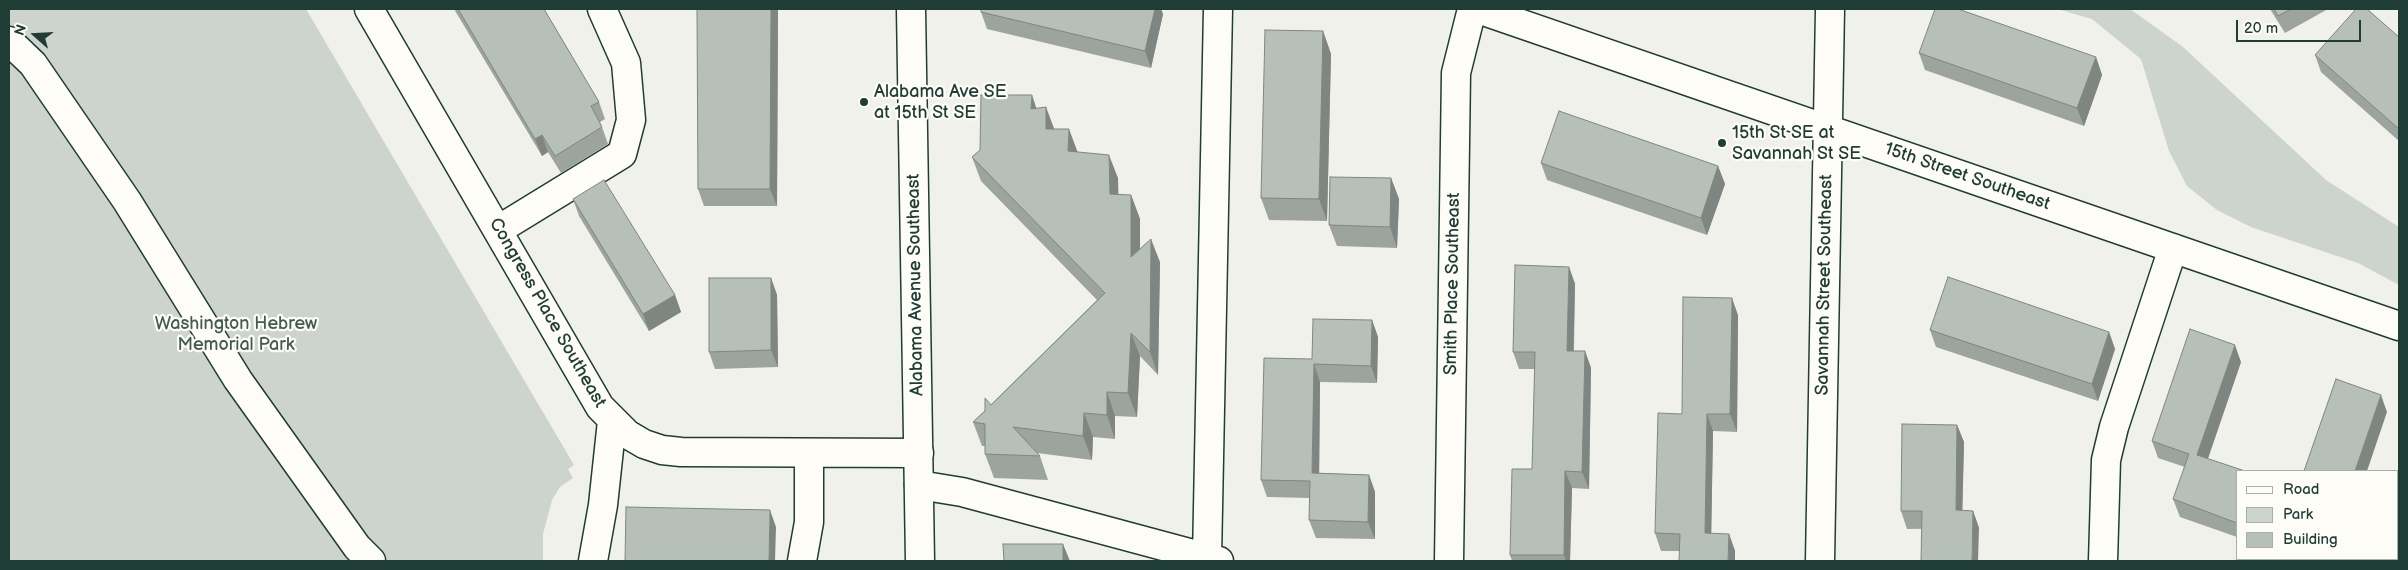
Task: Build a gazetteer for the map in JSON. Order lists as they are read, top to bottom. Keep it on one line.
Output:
{"streets":{"street":["15th Street Southeast","Smith Place Southeast","Alabama Avenue Southeast","Savannah Street Southeast","Congress Place Southeast"]},"crossings":[["15th Street Southeast","Savannah Street Southeast"],["Alabama Avenue Southeast","Congress Place Southeast"]],"parks":["Washington Hebrew Memorial Park"],"places":["Alabama Ave SE at 15th St SE","15th St SE at Savannah St SE"],"legend":["Road","Park","Building"],"scale_bar":"20 m","north":"left"}
